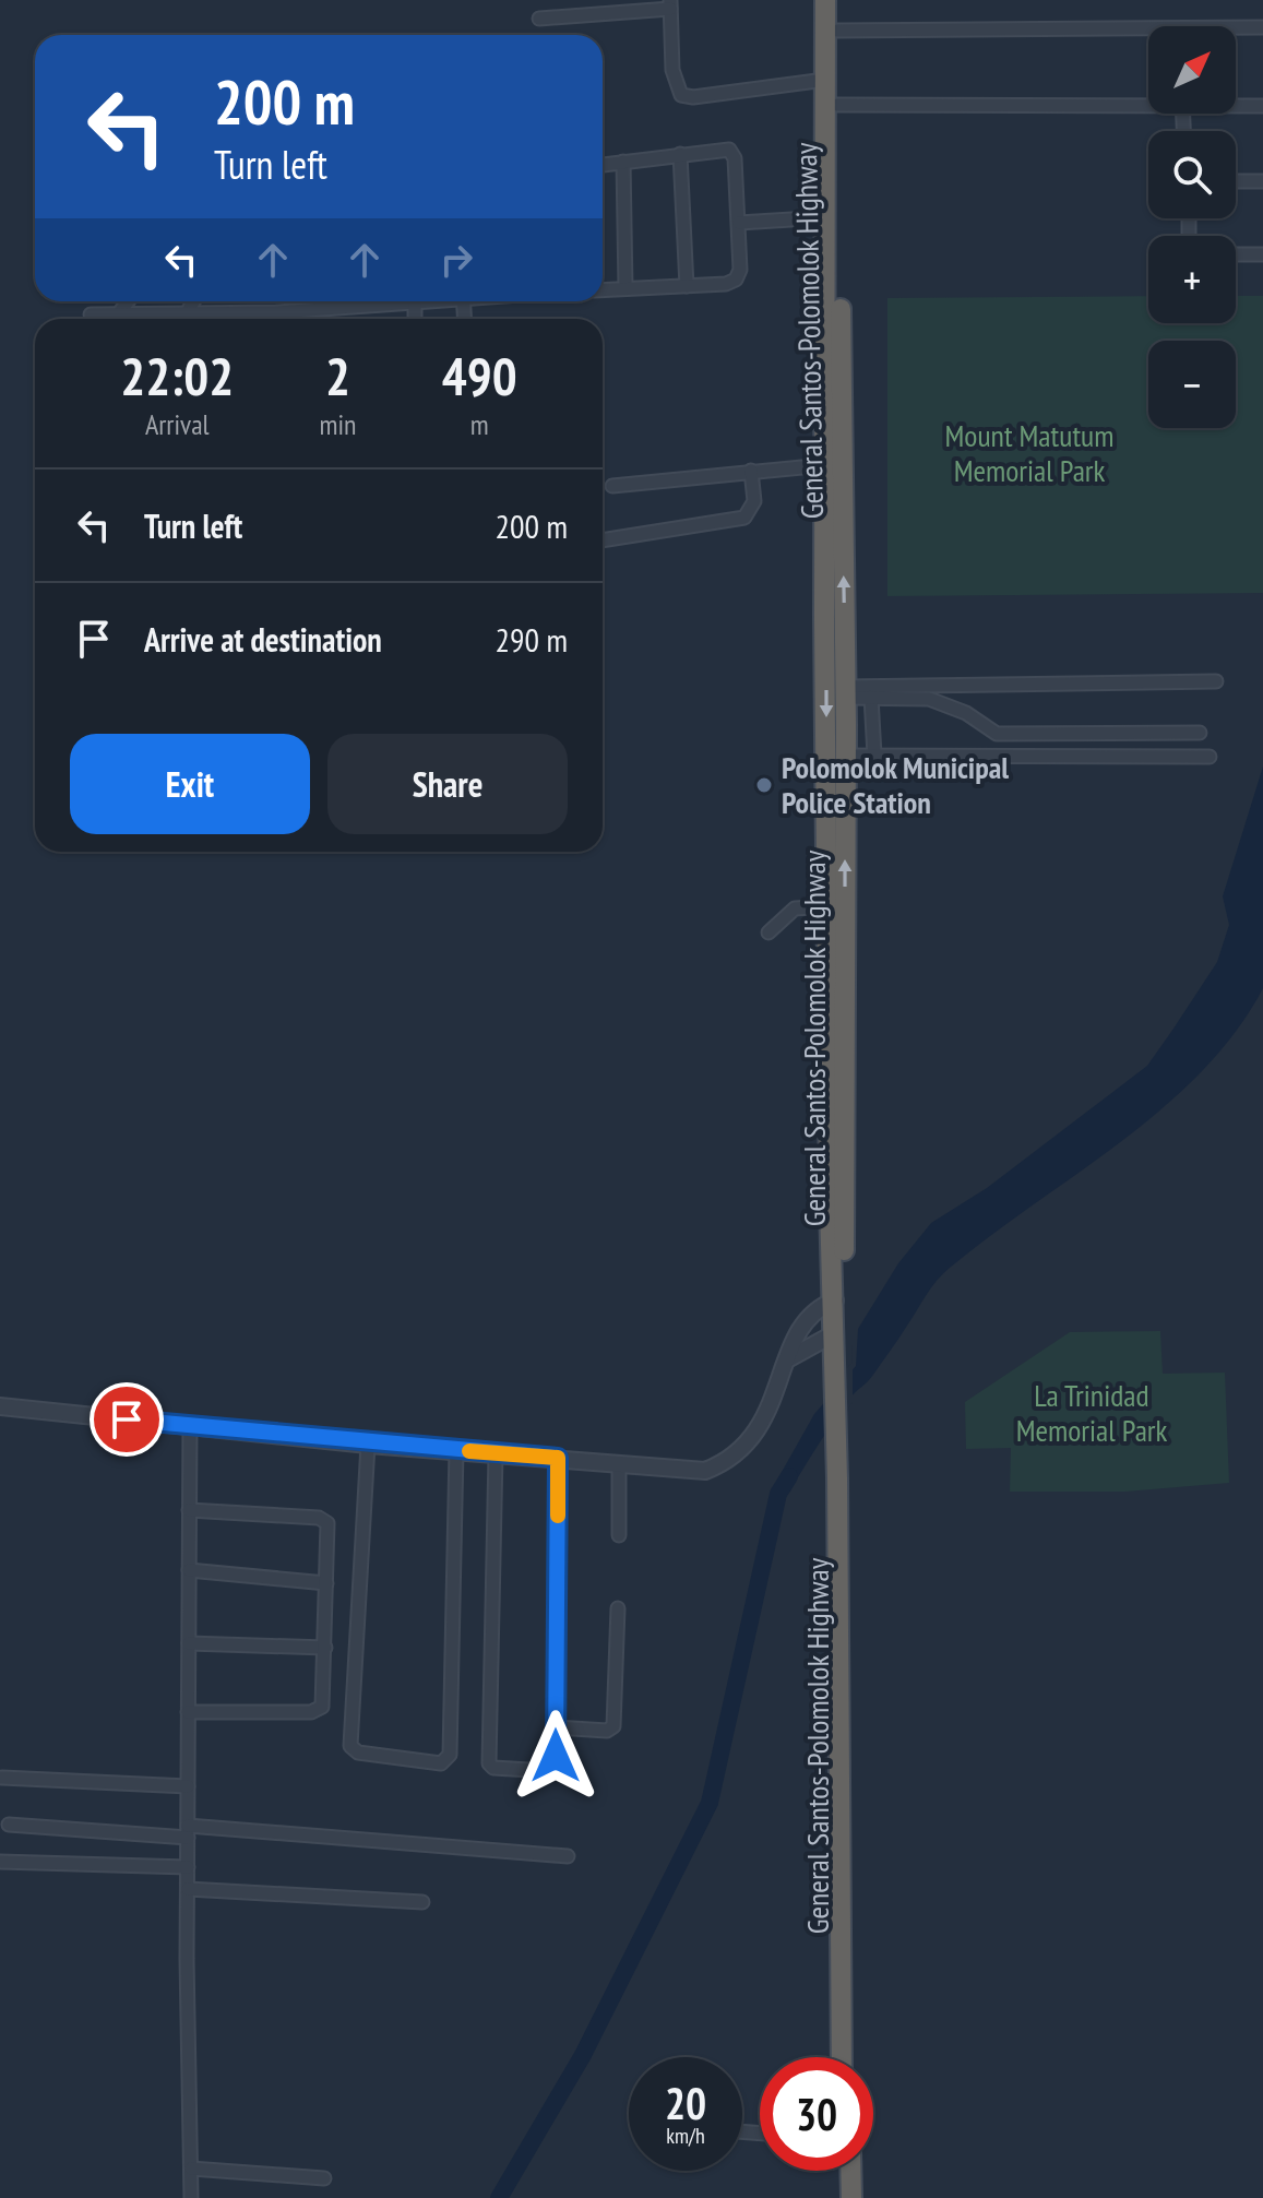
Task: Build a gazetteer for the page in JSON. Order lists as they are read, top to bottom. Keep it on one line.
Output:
{"streets":{"highway":["General Santos-Polomolok Highway"]},"parks":["Mount Matutum Memorial Park","La Trinidad Memorial Park"],"places":["Polomolok Municipal Police Station"],"north":"top right","page":{"map_buttons":["+","−"],"turn":["200 m","Turn left"],"eta":["22:02","Arrival","2","min","490","m"],"list":[{"name":"Turn left","value":"200 m"},{"name":"Arrive at destination","value":"290 m"}],"buttons":["Exit","Share"],"speed":"20 km/h","limit":"30"}}
